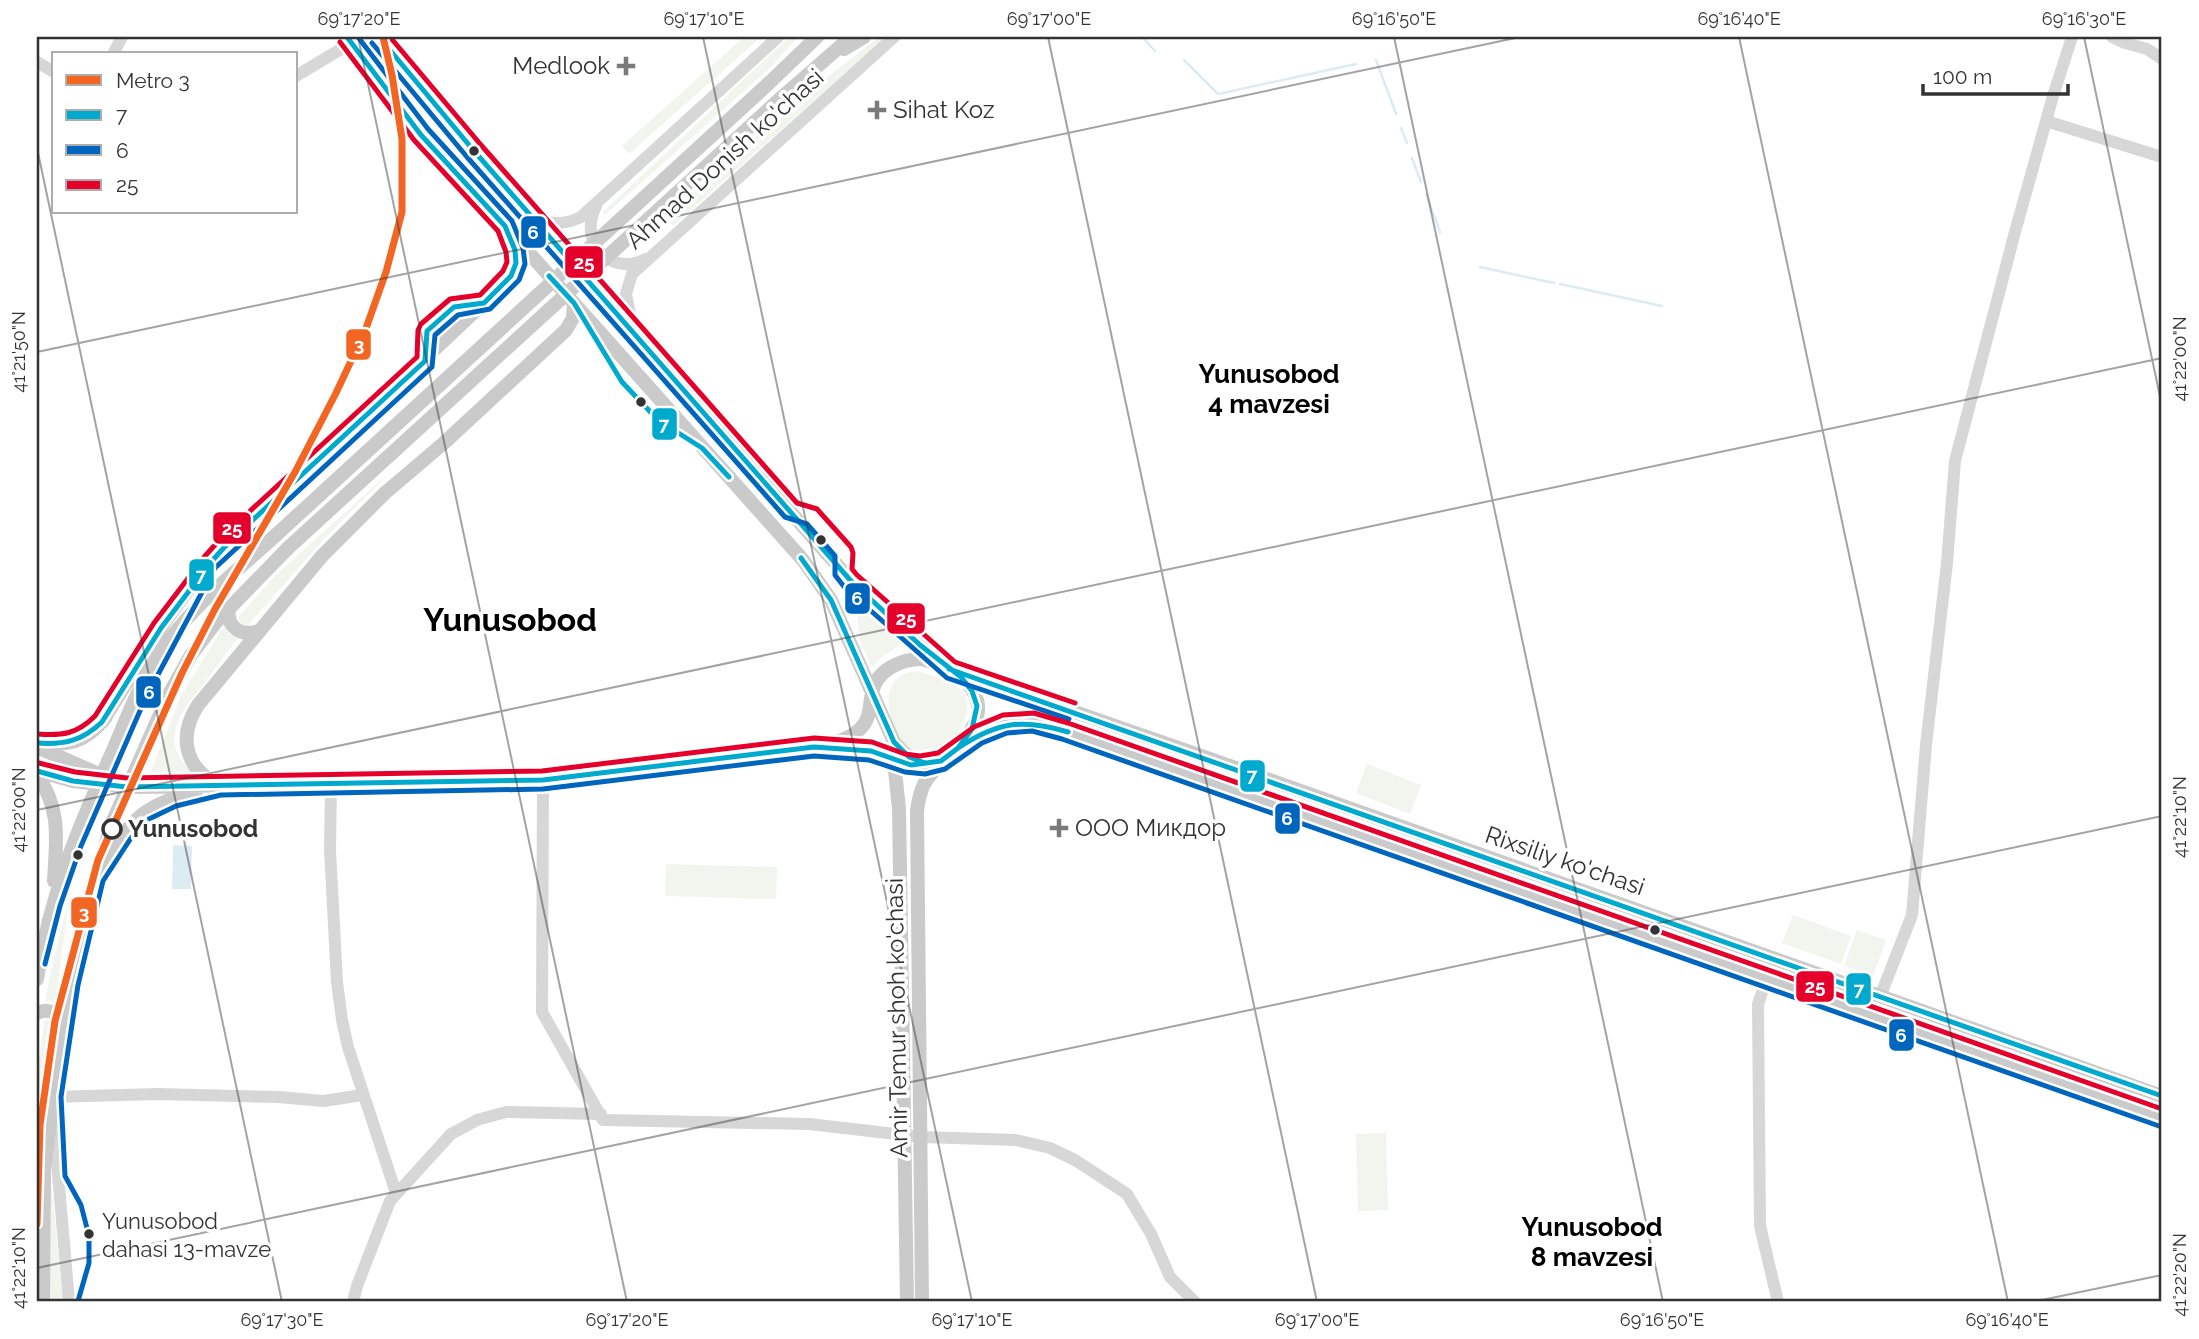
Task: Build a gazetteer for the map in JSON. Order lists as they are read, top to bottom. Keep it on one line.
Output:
{"streets":{"main road":["Ahmad Donish ko'chasi","Rixsiliy ko'chasi","Amir Temur shoh ko'chasi"]},"crossings":[["Ahmad Donish ko'chasi","Amir Temur shoh ko'chasi"],["Rixsiliy ko'chasi","Amir Temur shoh ko'chasi"]],"districts":["Yunusobod 4 mavzesi","Yunusobod","Yunusobod 8 mavzesi"],"places":{"health":["Medlook","Sihat Koz","ООО Микдор"],"other":["Yunusobod","Yunusobod dahasi 13-mavze"]},"lines":["metro line 3","transit line 7","transit line 6","transit line 25"],"legend":["Metro 3","7","6","25"],"scale_bar":"100 m","coordinates":["69°17'20\"E","69°17'10\"E","69°17'00\"E","69°16'50\"E","69°16'40\"E","69°16'30\"E","41°21'50\"N","41°22'00\"N","41°22'10\"N","41°22'20\"N","69°17'30\"E"]}
